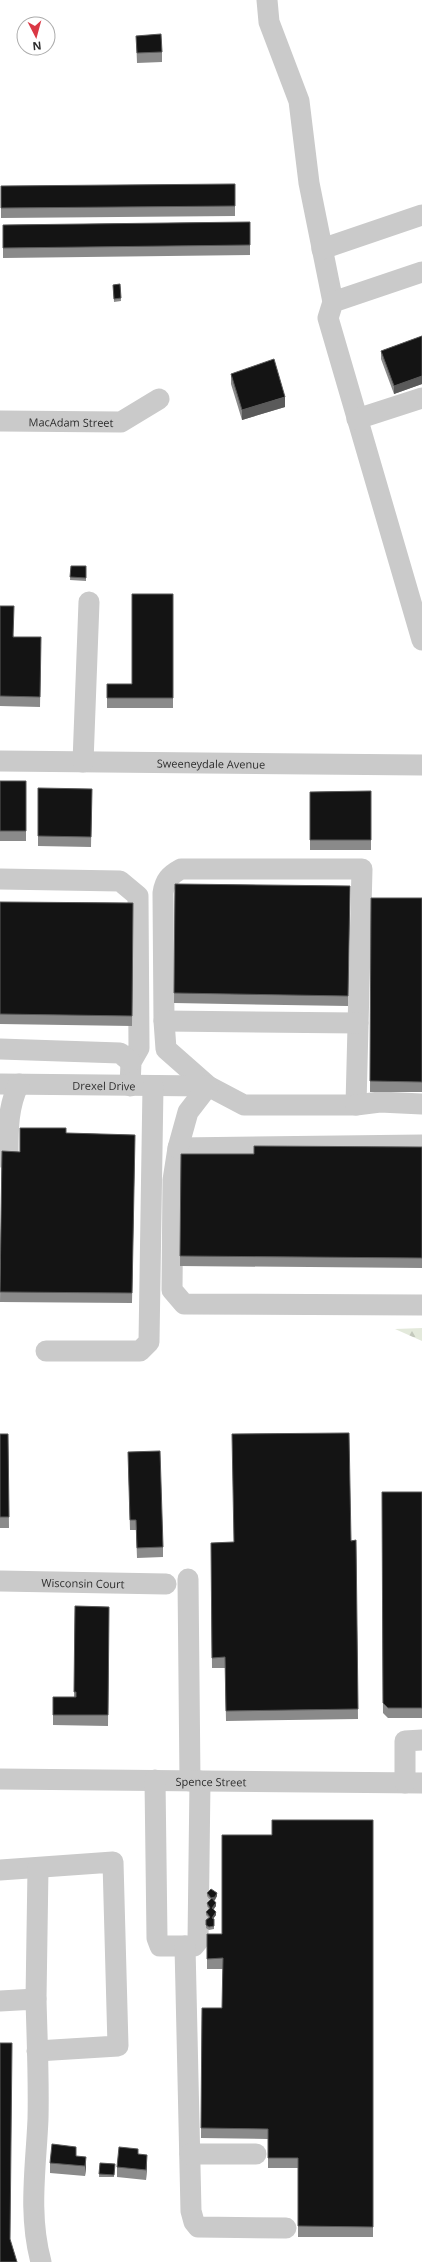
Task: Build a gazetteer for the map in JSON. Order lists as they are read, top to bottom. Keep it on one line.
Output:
{"streets":{"street":["MacAdam Street","Sweeneydale Avenue","Drexel Drive","Wisconsin Court","Spence Street"]},"north":"bottom"}
